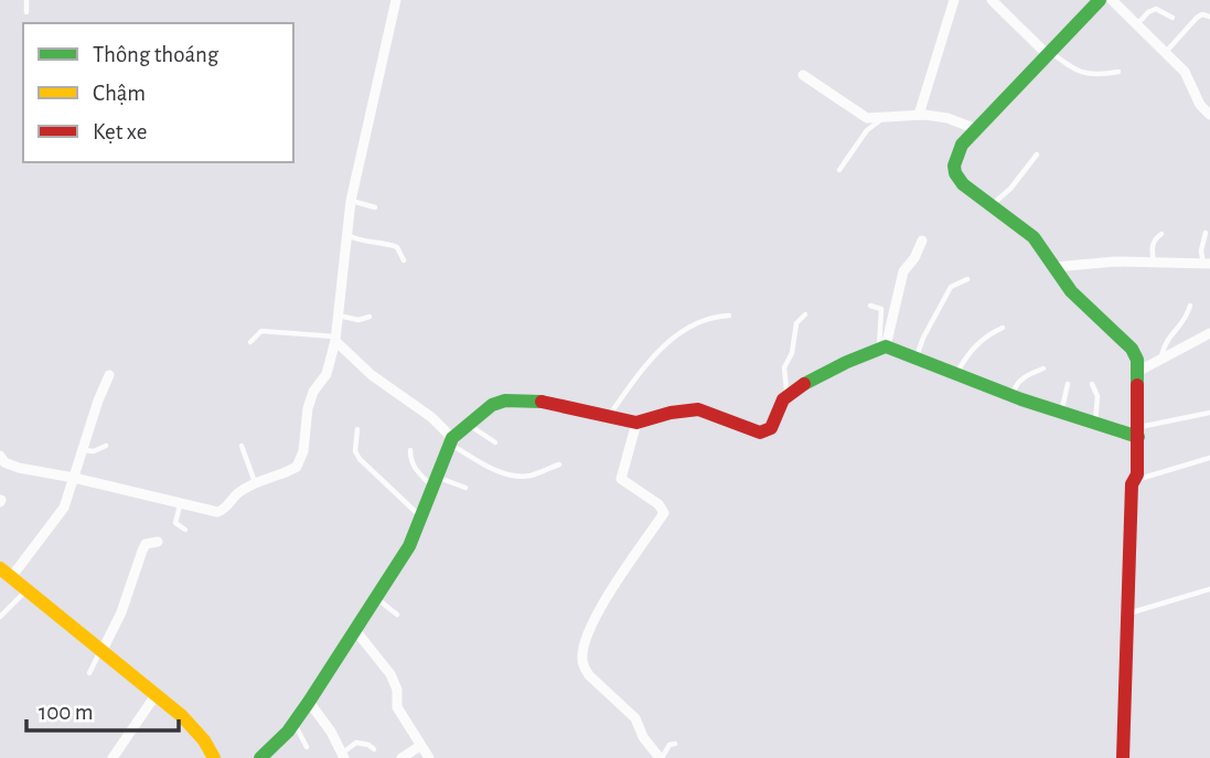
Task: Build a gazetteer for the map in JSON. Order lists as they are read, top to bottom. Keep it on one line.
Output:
{"legend":["Thông thoáng","Chậm","Kẹt xe"],"scale_bar":"100 m"}
